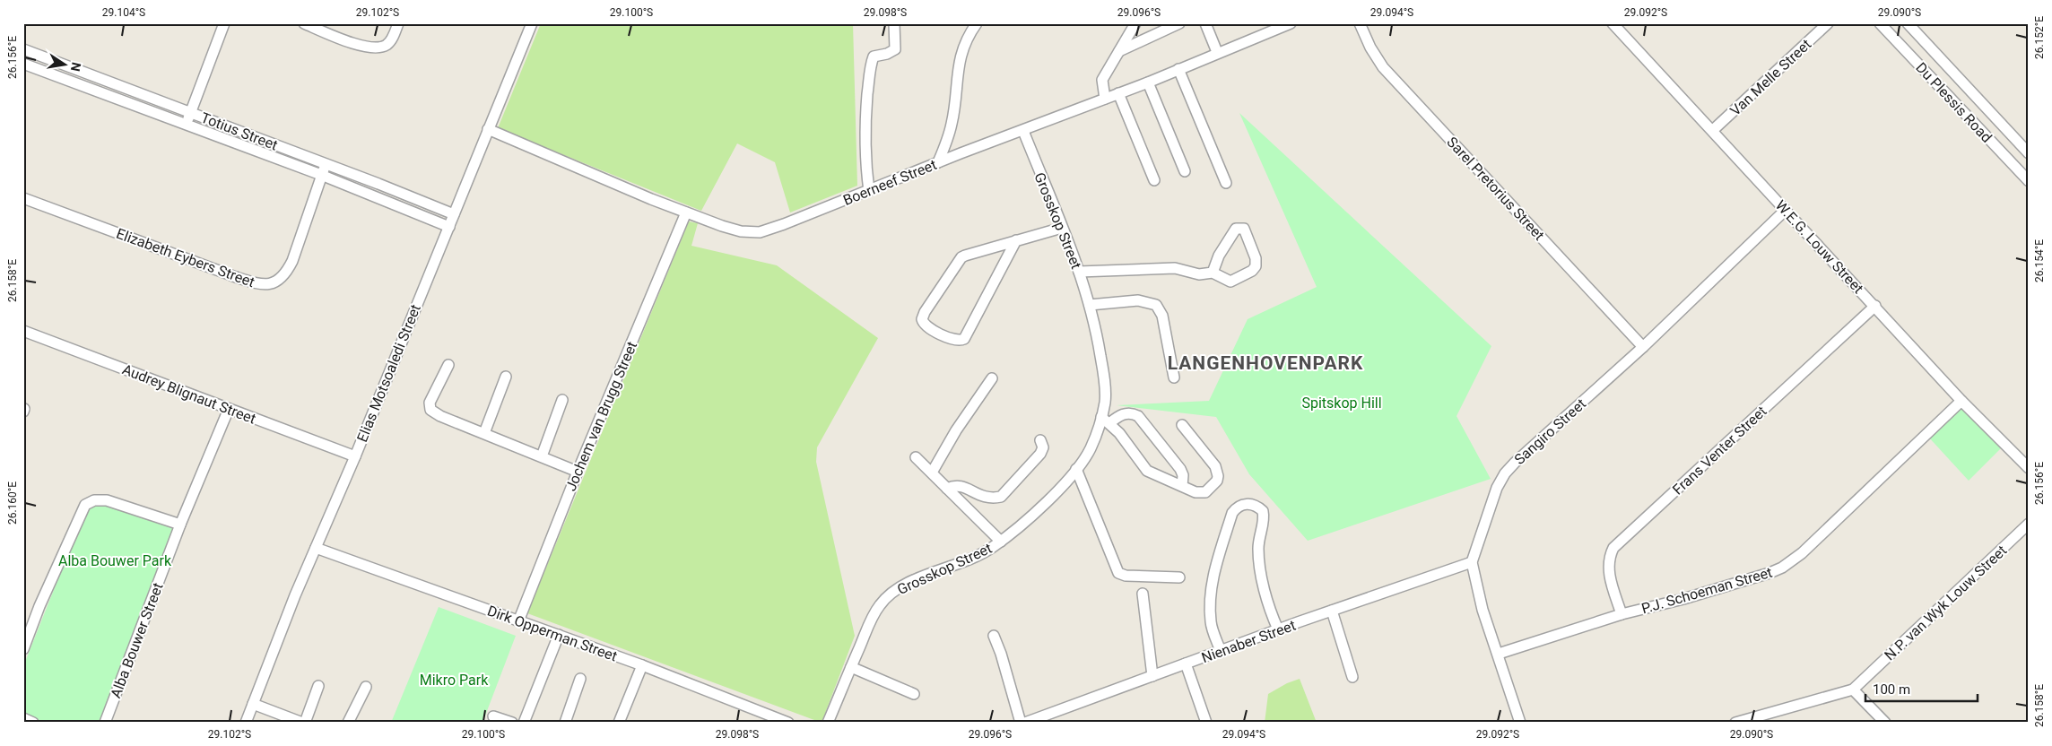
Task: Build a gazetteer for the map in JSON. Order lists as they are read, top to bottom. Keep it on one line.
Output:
{"streets":{"street":["Van Melle Street","Du Plessis Road","Totius Street","Boerneef Street","Sarel Pretorius Street","Grosskop Street","W.E.G. Louw Street","Elizabeth Eybers Street","Elias Motsoaledi Street","Audrey Blignaut Street","Jochem van Brugg Street","Sangiro Street","Frans Venter Street","P.J. Schoeman Street","N.P. van Wyk Louw Street","Dirk Opperman Street","Alba Bouwer Street","Nienaber Street"]},"crossings":[["Van Melle Street","W.E.G. Louw Street"],["Totius Street","Elizabeth Eybers Street"],["Totius Street","Elias Motsoaledi Street"],["Boerneef Street","Grosskop Street"],["Boerneef Street","Elias Motsoaledi Street"],["Boerneef Street","Jochem van Brugg Street"],["Sarel Pretorius Street","Sangiro Street"],["W.E.G. Louw Street","Sangiro Street"],["W.E.G. Louw Street","Frans Venter Street"],["W.E.G. Louw Street","P.J. Schoeman Street"],["Elias Motsoaledi Street","Audrey Blignaut Street"],["Elias Motsoaledi Street","Dirk Opperman Street"],["Audrey Blignaut Street","Alba Bouwer Street"],["Jochem van Brugg Street","Dirk Opperman Street"],["Sangiro Street","Nienaber Street"],["Frans Venter Street","P.J. Schoeman Street"]],"districts":["LANGENHOVENPARK"],"parks":["Spitskop Hill","Alba Bouwer Park","Mikro Park"],"scale_bar":"100 m","north":"right","coordinates":["29.104°S","29.102°S","29.100°S","29.098°S","29.096°S","29.094°S","29.092°S","29.090°S","26.152°E","26.156°E","26.154°E","26.158°E","26.160°E"]}
